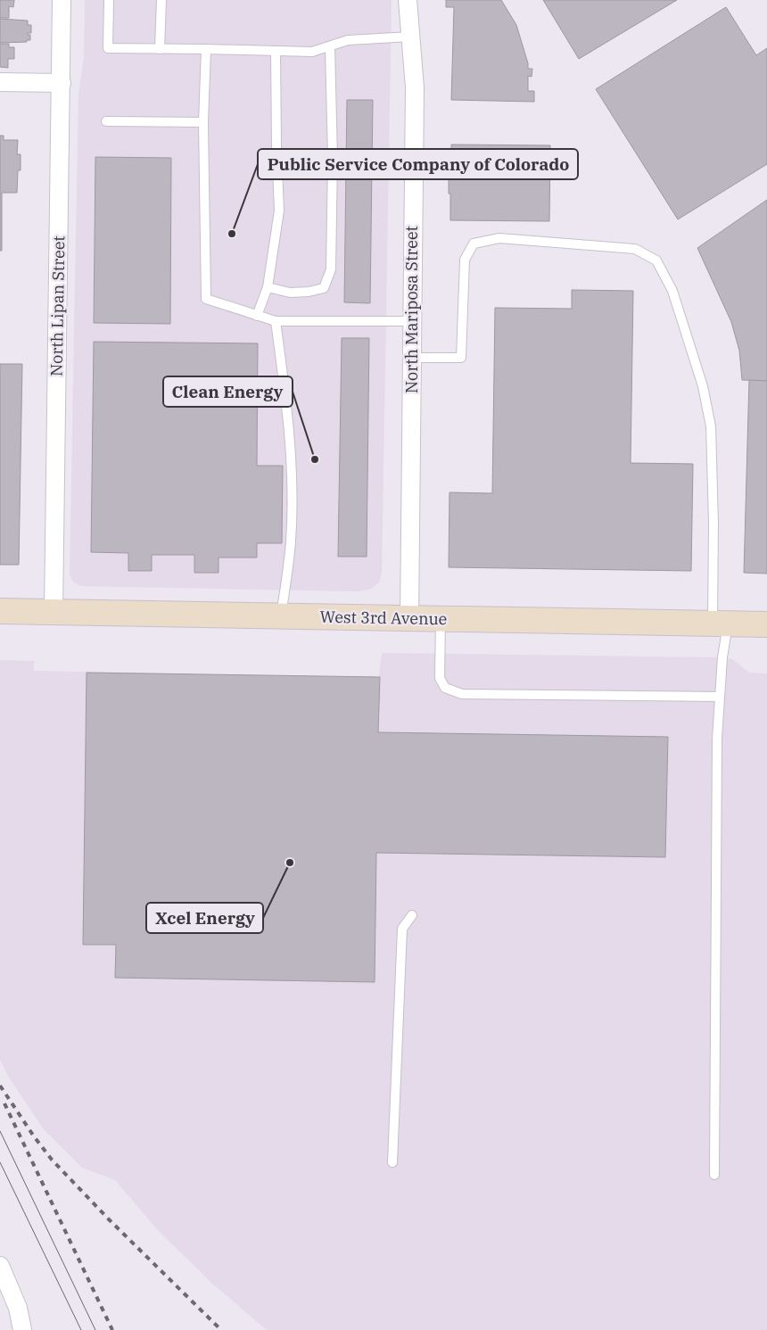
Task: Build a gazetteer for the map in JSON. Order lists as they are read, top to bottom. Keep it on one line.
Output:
{"streets":{"street":["North Lipan Street","North Mariposa Street","West 3rd Avenue"]},"crossings":[["North Lipan Street","West 3rd Avenue"],["North Mariposa Street","West 3rd Avenue"]],"places":["Public Service Company of Colorado","Clean Energy","Xcel Energy"]}
